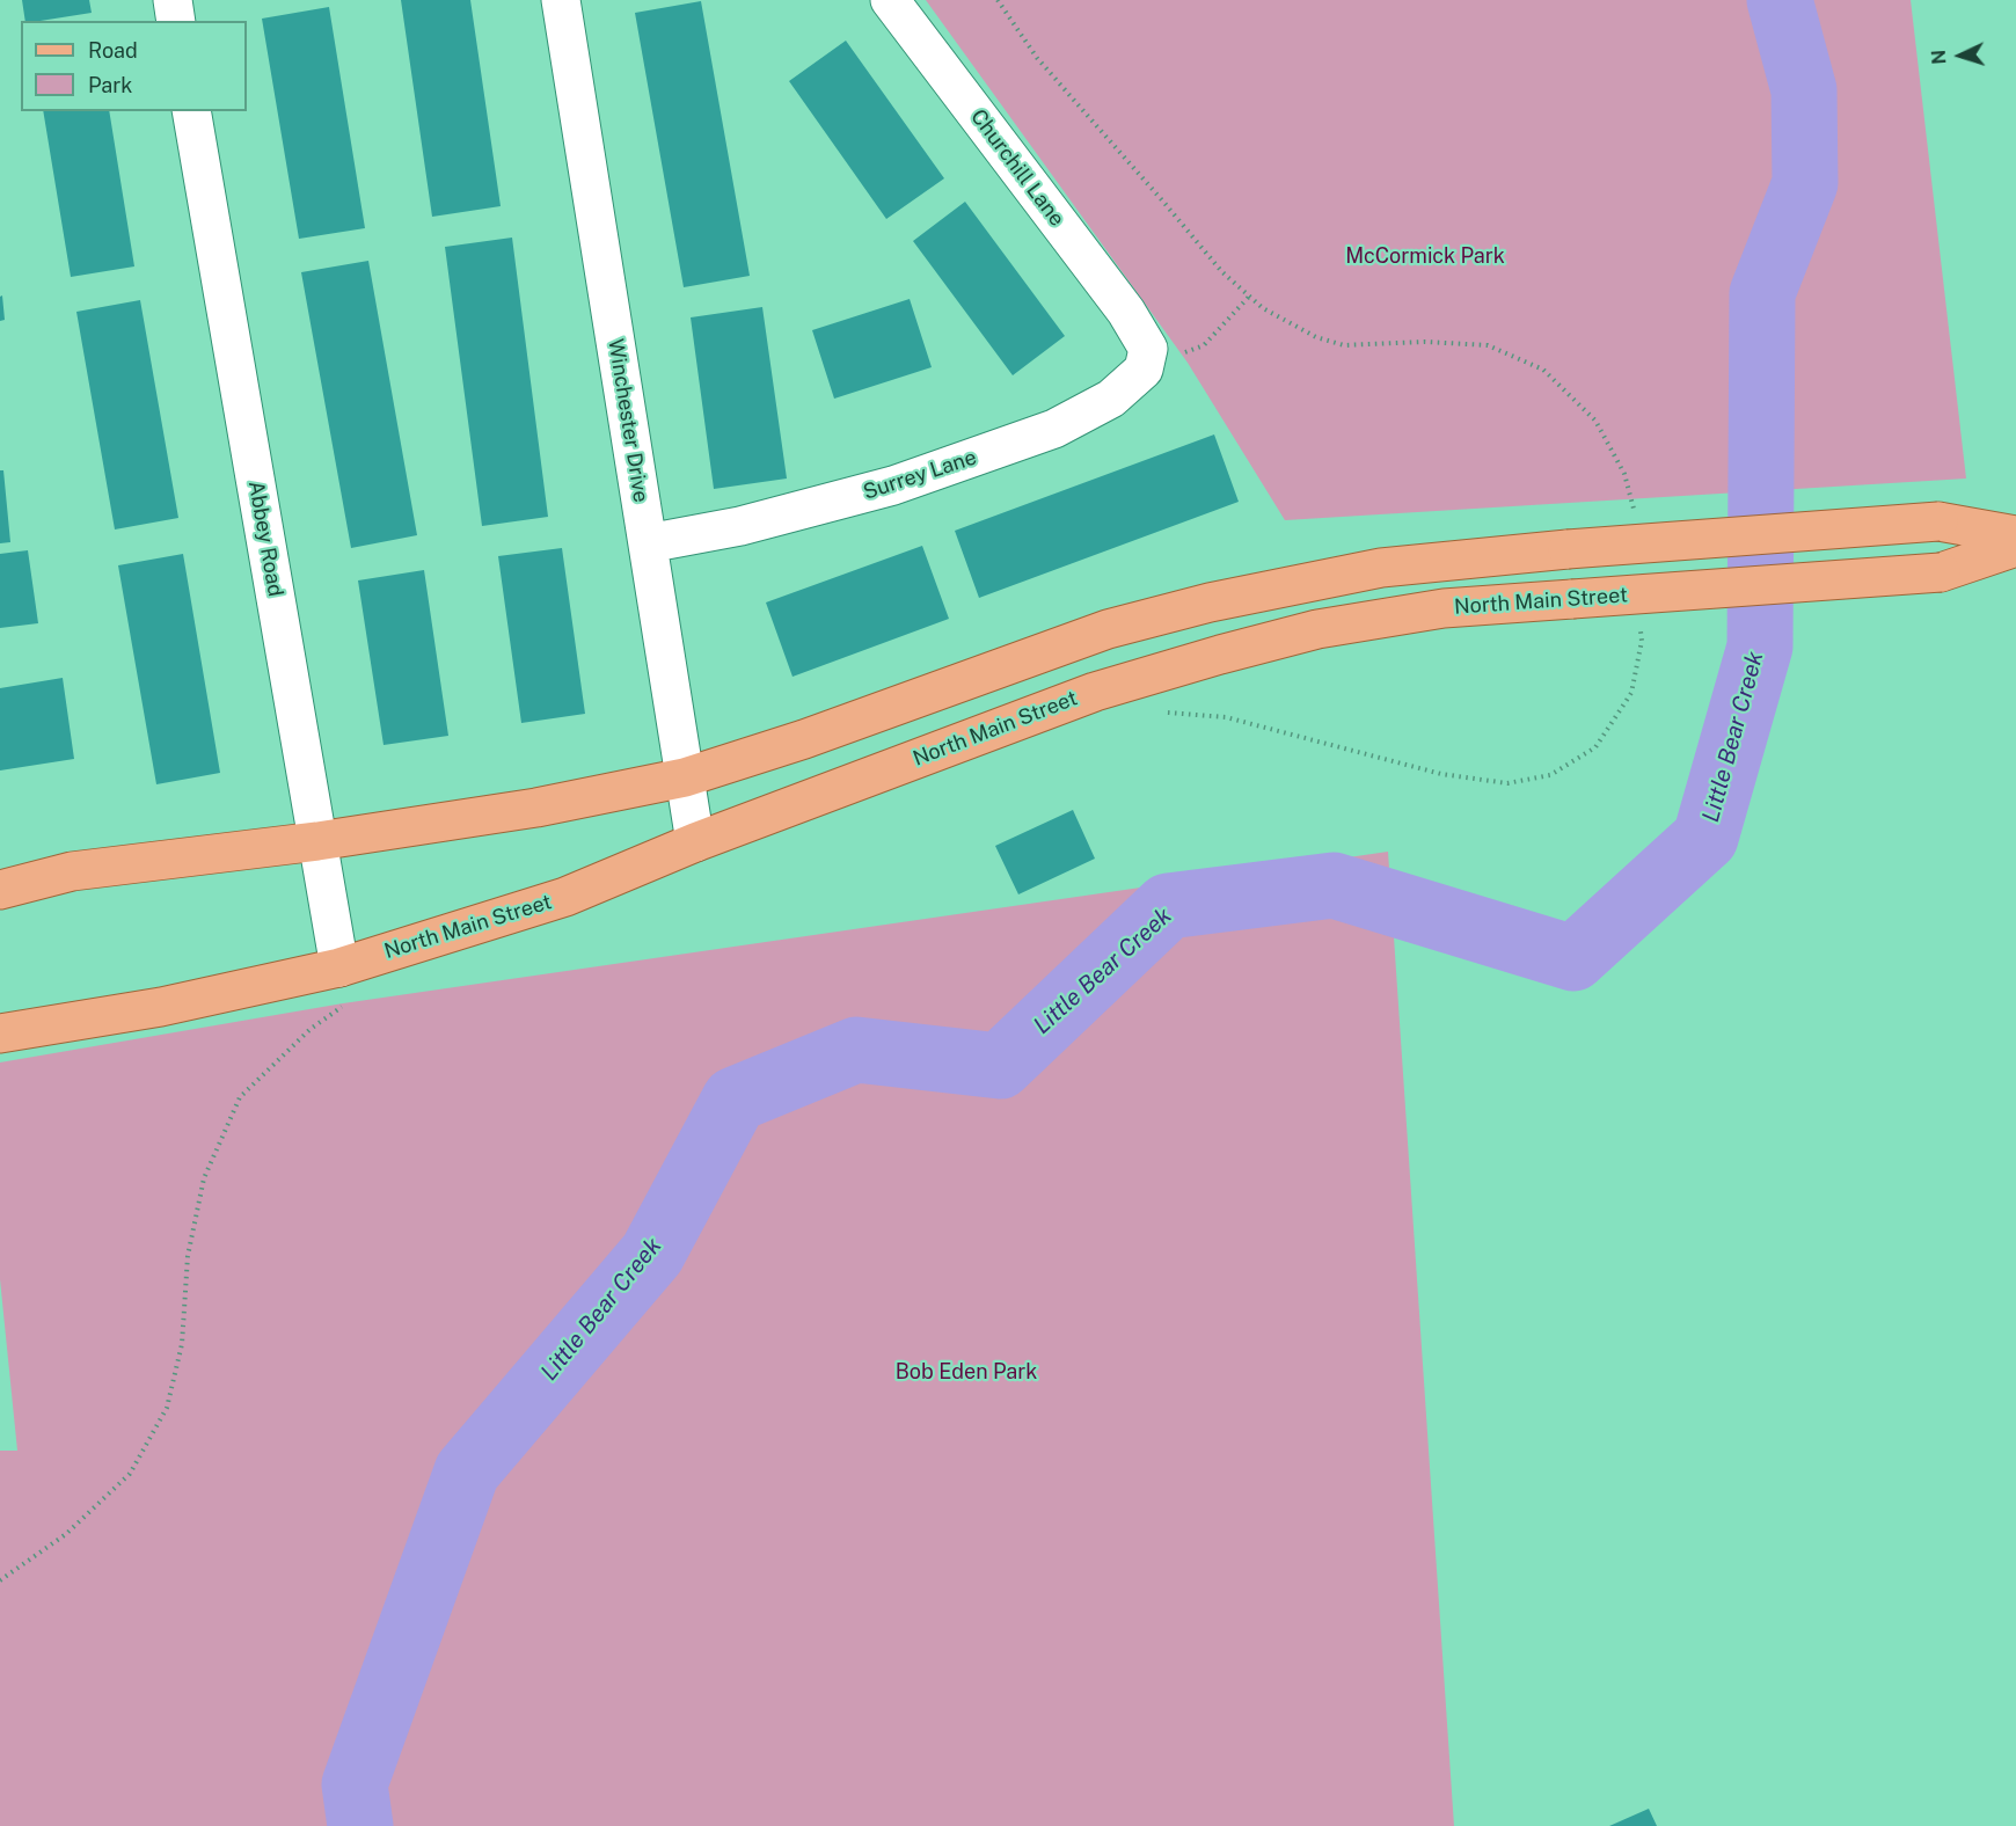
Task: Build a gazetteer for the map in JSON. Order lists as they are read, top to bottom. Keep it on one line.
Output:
{"streets":{"main road":["North Main Street"],"street":["Churchill Lane","Winchester Drive","Surrey Lane","Abbey Road"]},"crossings":[["Churchill Lane","Surrey Lane"],["Winchester Drive","Surrey Lane"],["Winchester Drive","North Main Street"],["Abbey Road","North Main Street"]],"water":["Little Bear Creek"],"parks":["McCormick Park","Bob Eden Park"],"legend":["Road","Park"],"north":"left"}
